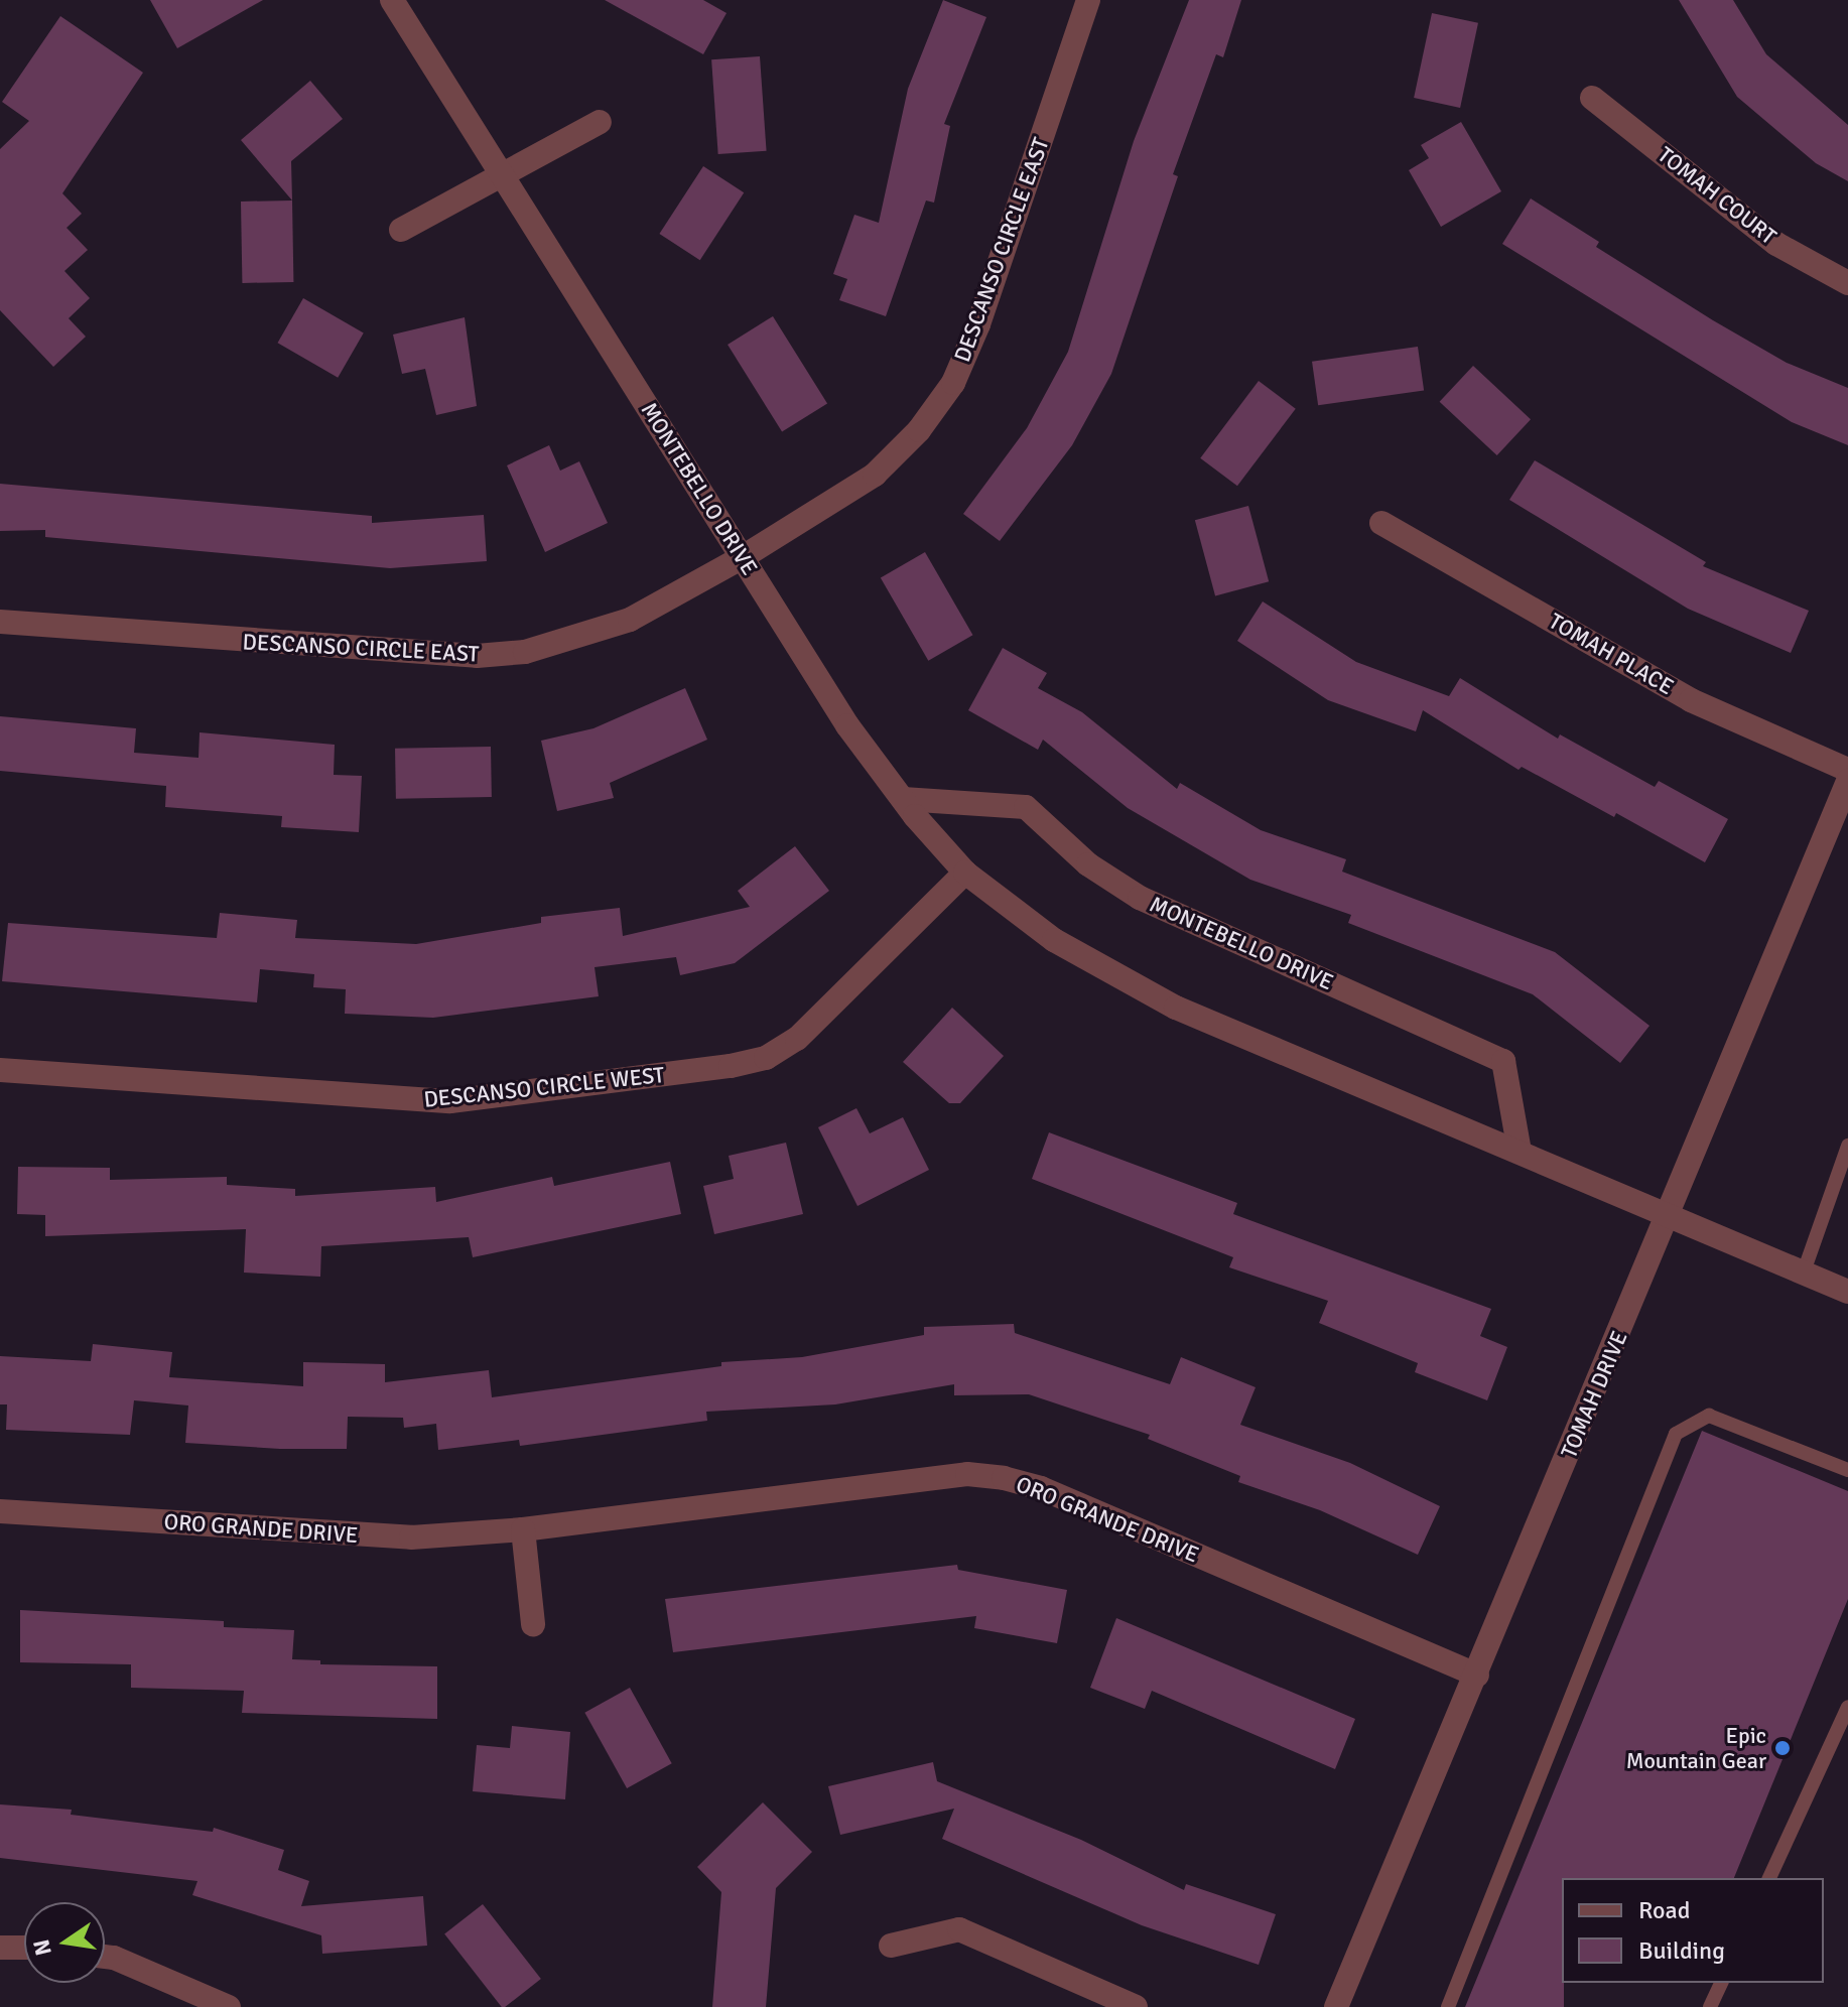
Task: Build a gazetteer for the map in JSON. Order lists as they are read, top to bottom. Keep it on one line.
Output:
{"streets":{"street":["TOMAH COURT","DESCANSO CIRCLE EAST","MONTEBELLO DRIVE","TOMAH PLACE","DESCANSO CIRCLE WEST","TOMAH DRIVE","ORO GRANDE DRIVE"]},"crossings":[["DESCANSO CIRCLE EAST","MONTEBELLO DRIVE"],["MONTEBELLO DRIVE","DESCANSO CIRCLE WEST"],["MONTEBELLO DRIVE","TOMAH DRIVE"],["TOMAH DRIVE","ORO GRANDE DRIVE"]],"places":["Epic Mountain Gear"],"legend":["Road","Building"],"north":"left"}
